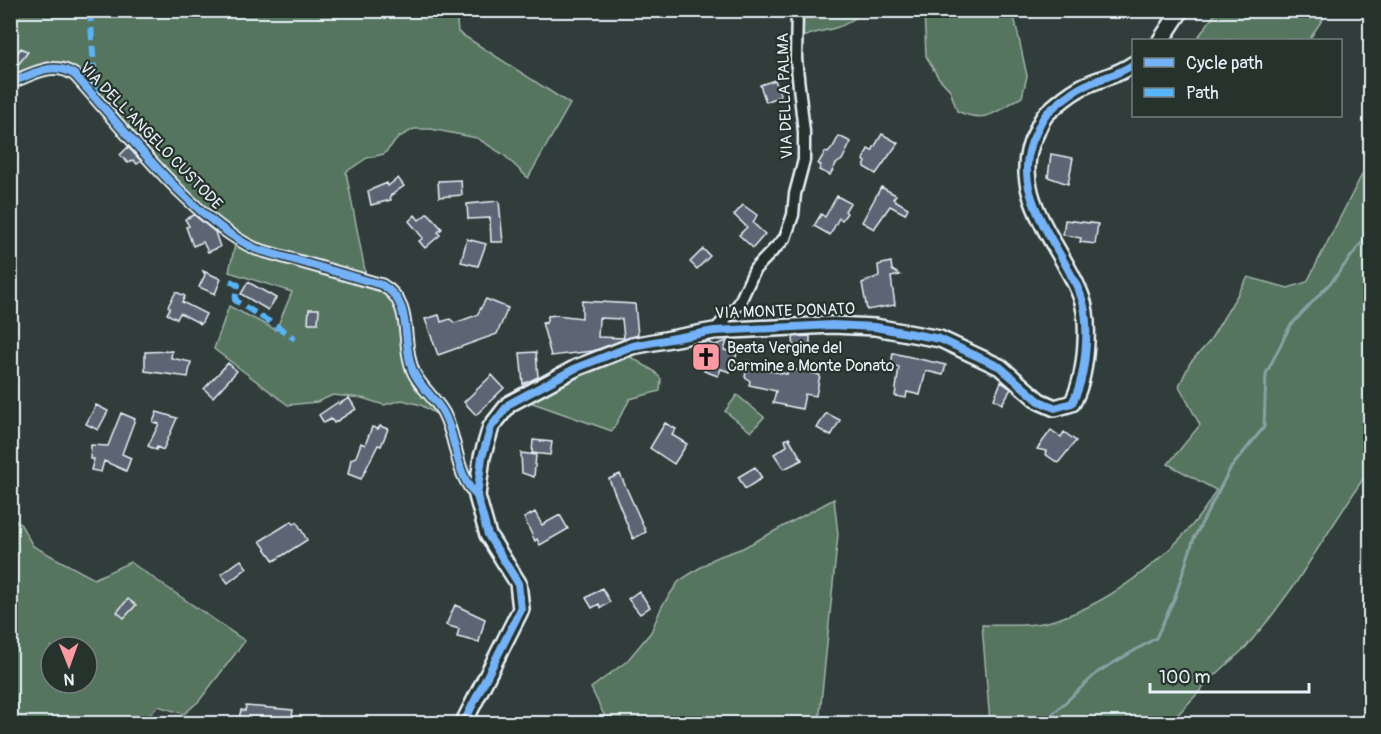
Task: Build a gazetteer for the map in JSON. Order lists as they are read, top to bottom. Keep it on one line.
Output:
{"streets":{"street":["VIA DELLA PALMA","VIA DELL'ANGELO CUSTODE","VIA MONTE DONATO"]},"crossings":[["VIA DELLA PALMA","VIA MONTE DONATO"],["VIA DELL'ANGELO CUSTODE","VIA MONTE DONATO"]],"places":{"church":["Beata Vergine del Carmine a Monte Donato"]},"legend":["Cycle path","Path"],"scale_bar":"100 m","north":"bottom"}
